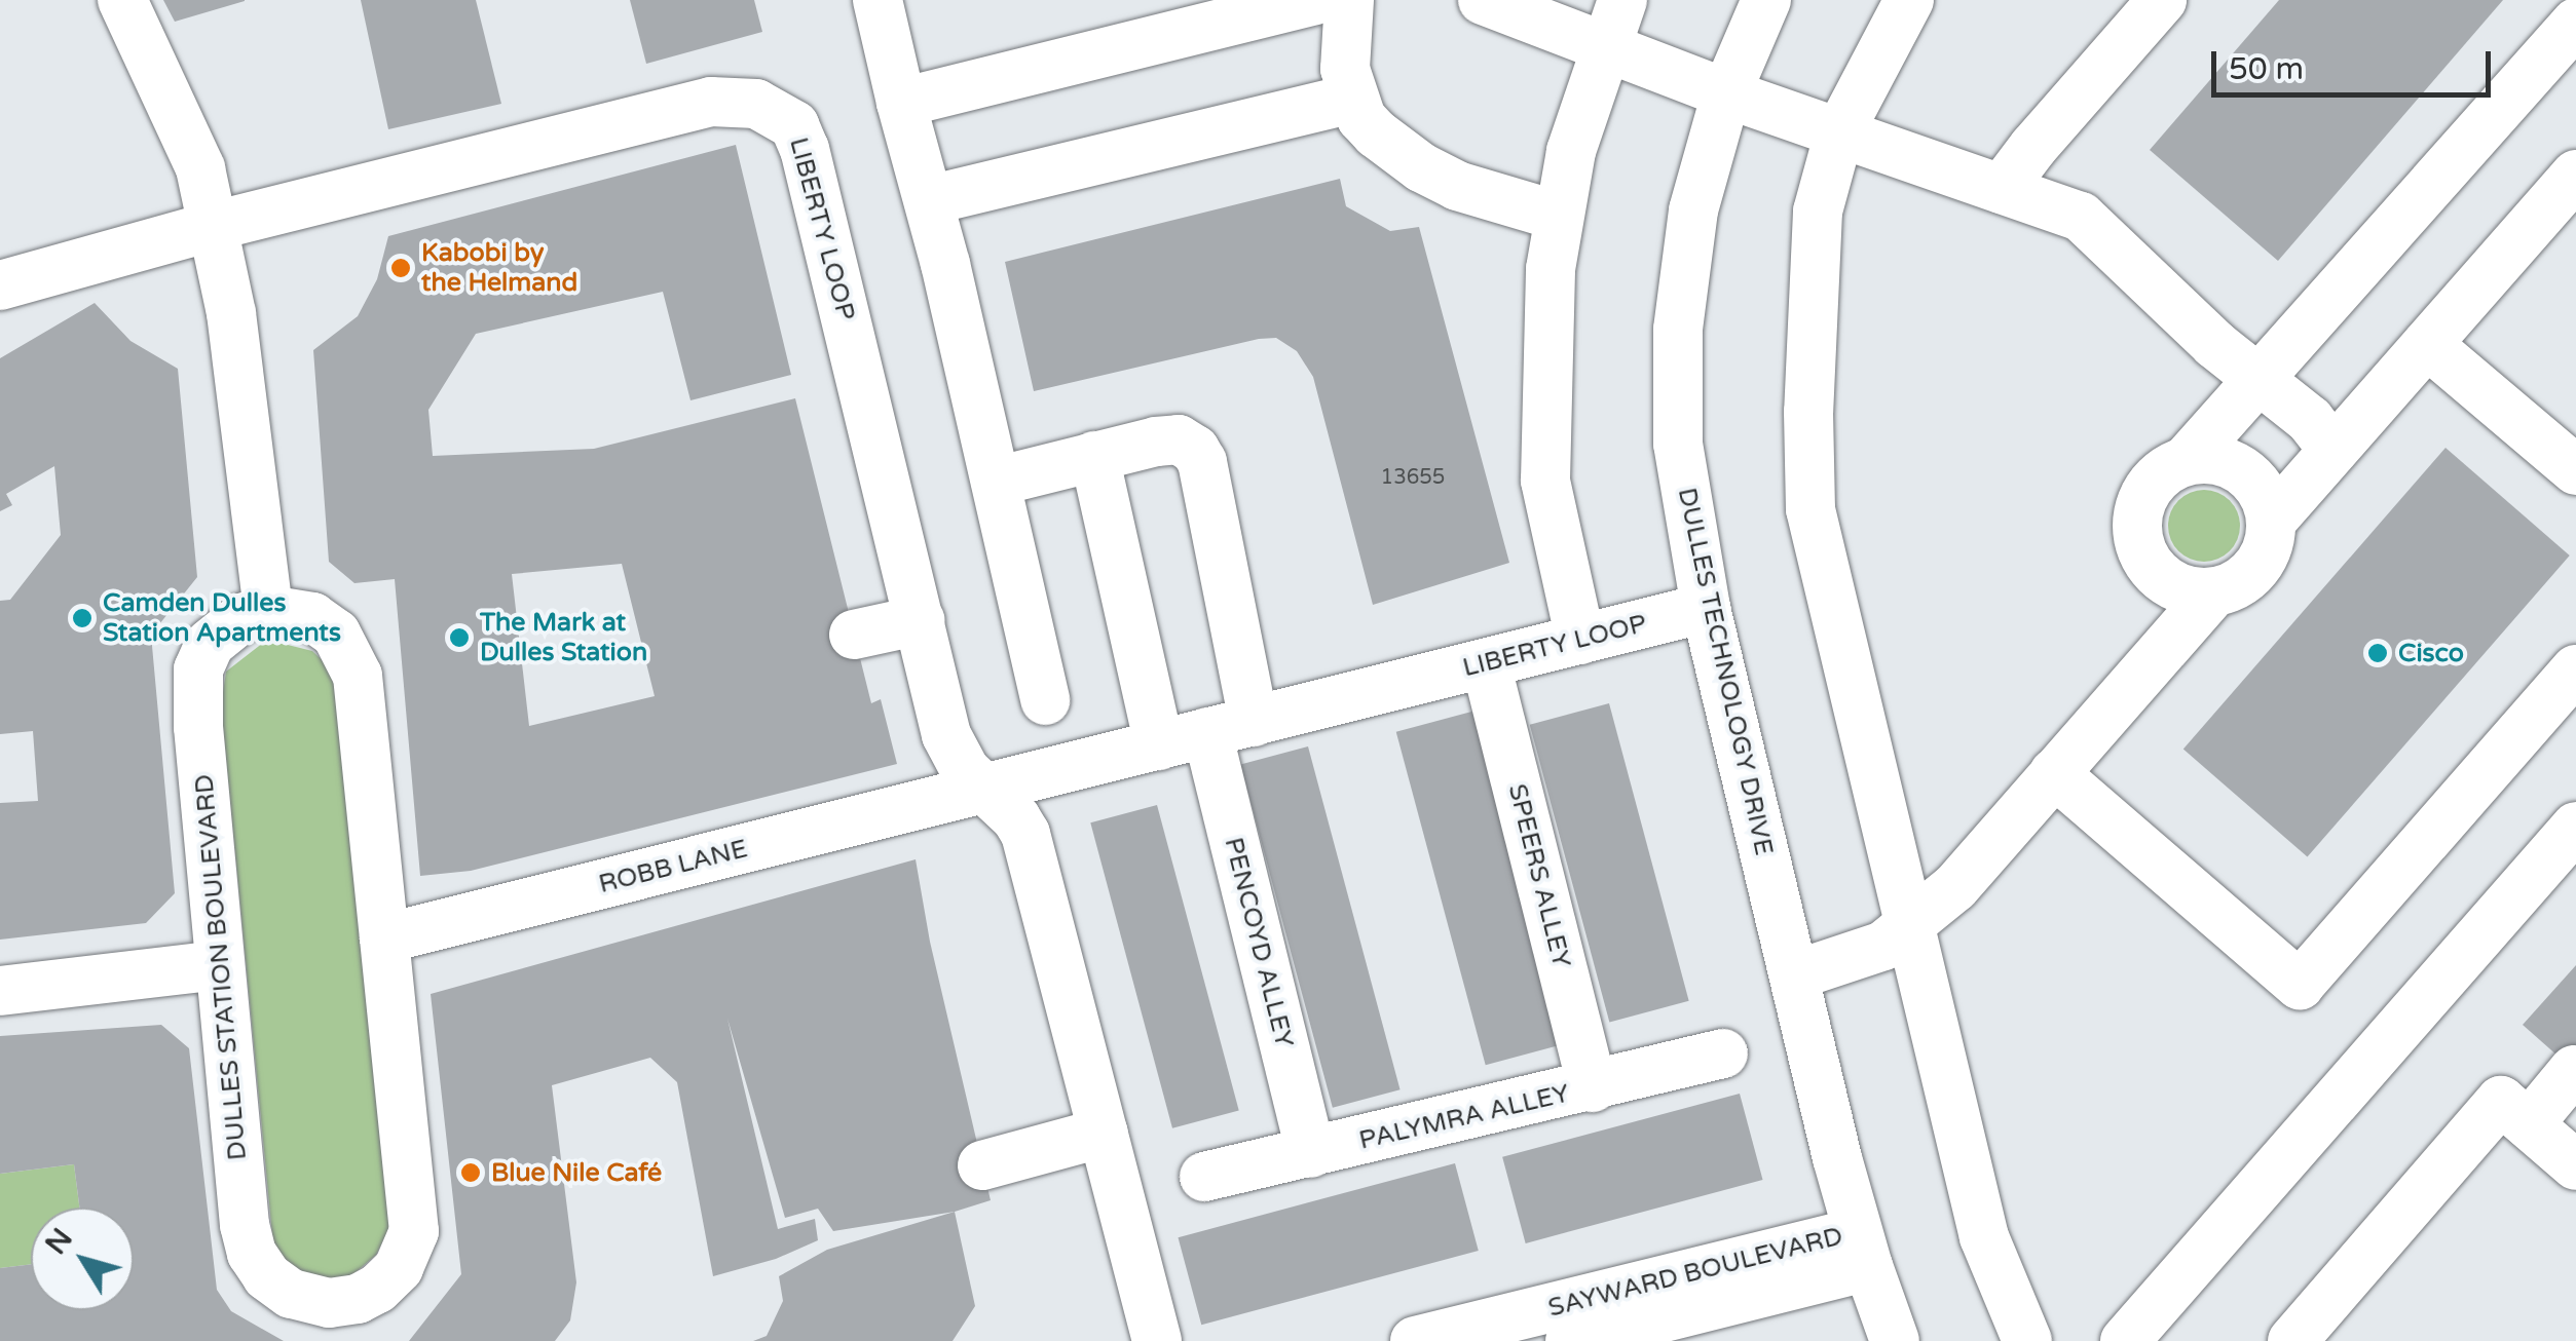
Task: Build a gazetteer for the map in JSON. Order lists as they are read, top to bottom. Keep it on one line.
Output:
{"streets":{"street":["LIBERTY LOOP","DULLES TECHNOLOGY DRIVE","ROBB LANE","SPEERS ALLEY","PENCOYD ALLEY","DULLES STATION BOULEVARD","PALYMRA ALLEY","SAYWARD BOULEVARD"]},"crossings":[["LIBERTY LOOP","DULLES TECHNOLOGY DRIVE"],["LIBERTY LOOP","ROBB LANE"],["LIBERTY LOOP","SPEERS ALLEY"],["LIBERTY LOOP","PENCOYD ALLEY"],["DULLES TECHNOLOGY DRIVE","SAYWARD BOULEVARD"],["ROBB LANE","DULLES STATION BOULEVARD"],["SPEERS ALLEY","PALYMRA ALLEY"],["PENCOYD ALLEY","PALYMRA ALLEY"]],"places":["Kabobi by the Helmand","Camden Dulles Station Apartments","The Mark at Dulles Station","Cisco","Blue Nile Café"],"house_numbers":["13655"],"scale_bar":"50 m","north":"top left"}
